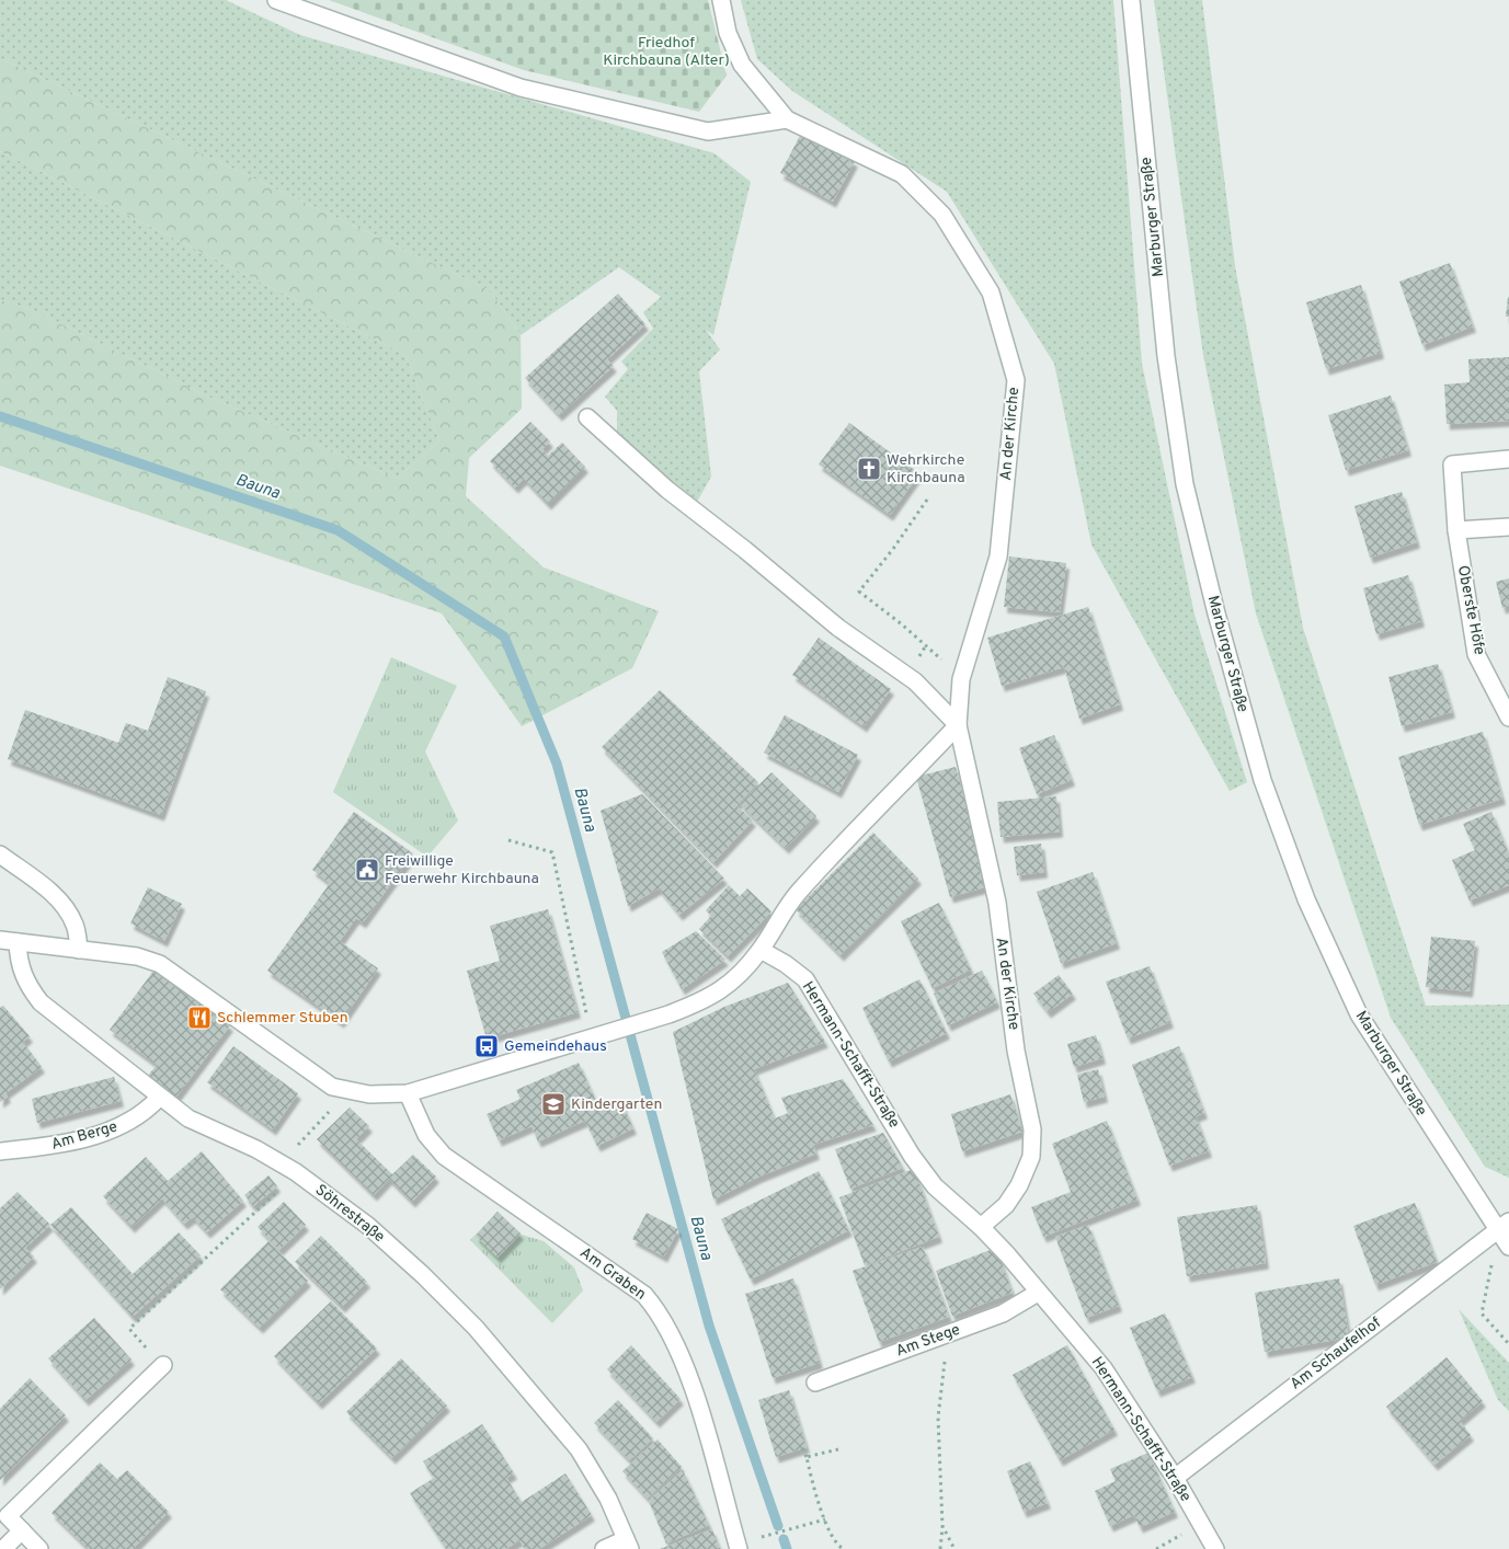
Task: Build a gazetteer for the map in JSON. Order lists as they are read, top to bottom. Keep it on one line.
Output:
{"streets":{"street":["Marburger Straße","An der Kirche","Oberste Höfe","Hermann-Schafft-Straße","Am Berge","Söhrestraße","Am Graben","Am Stege","Am Schaufelhof"]},"crossings":[["Marburger Straße","Am Schaufelhof"],["An der Kirche","Hermann-Schafft-Straße"],["Hermann-Schafft-Straße","Am Stege"],["Hermann-Schafft-Straße","Am Schaufelhof"],["Am Berge","Söhrestraße"]],"water":["Bauna"],"parks":["Friedhof Kirchbauna (Alter)"],"places":{"church":["Wehrkirche Kirchbauna"],"public building":["Freiwillige Feuerwehr Kirchbauna"],"restaurant":["Schlemmer Stuben"],"bus stop":["Gemeindehaus"],"school or university":["Kindergarten"]}}
